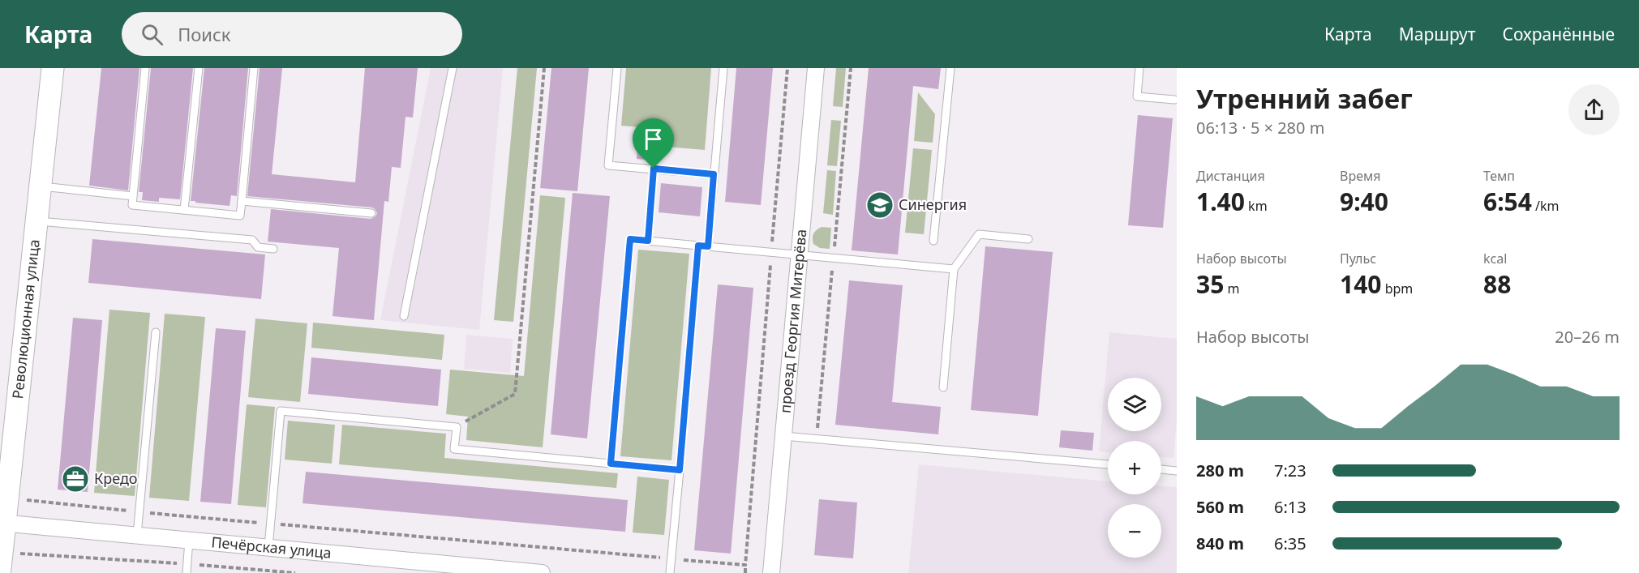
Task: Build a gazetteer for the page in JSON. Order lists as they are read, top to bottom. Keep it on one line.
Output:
{"streets":{"main road":["Революционная улица"],"street":["проезд Георгия Митерёва","Печёрская улица"]},"crossings":[["Революционная улица","Печёрская улица"]],"places":{"school or university":["Синергия"],"office":["Кредо"]},"page":{"header":"Карта","search":"Поиск","nav":["Карта","Маршрут","Сохранённые"],"heading":["Утренний забег","06:13 · 5 × 280 m"],"stats":[["Дистанция","1.40 km"],["Время","9:40"],["Темп","6:54 /km"],["Набор высоты","35 m"],["Пульс","140 bpm"],["kcal","88"]],"chart":["Набор высоты","20–26 m"],"map_buttons":["+","−"],"list":[{"name":"280 m","note":"7:23"},{"name":"560 m","note":"6:13"},{"name":"840 m","note":"6:35"}]}}
